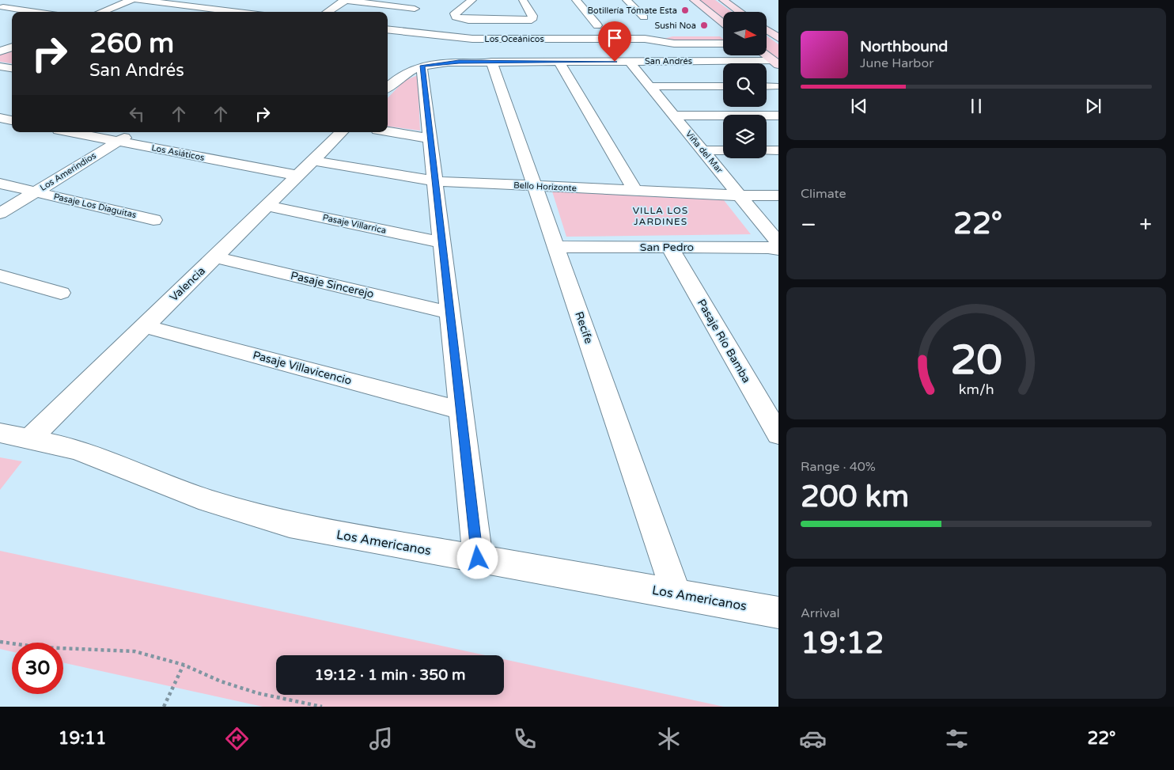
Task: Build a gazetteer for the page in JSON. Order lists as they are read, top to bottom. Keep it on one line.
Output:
{"streets":{"street":["Los Oceánicos","San Andrés","Viña del Mar","Los Asiáticos","Los Amerindios","Bello Horizonte","Pasaje Los Diaguitas","Pasaje Villarrica","San Pedro","Valencia","Pasaje Sincerejo","Recife","Pasaje Río Bamba","Pasaje Villavicencio","Los Americanos"]},"crossings":[["San Andrés","Viña del Mar"],["San Andrés","Recife"],["Viña del Mar","Bello Horizonte"],["Los Asiáticos","Los Amerindios"],["Los Asiáticos","Valencia"],["Los Amerindios","Pasaje Los Diaguitas"],["Bello Horizonte","Valencia"],["Bello Horizonte","Recife"],["Pasaje Villarrica","Valencia"],["San Pedro","Recife"],["San Pedro","Pasaje Río Bamba"],["Valencia","Pasaje Sincerejo"],["Valencia","Pasaje Villavicencio"],["Valencia","Los Americanos"],["Recife","Los Americanos"]],"districts":["VILLA LOS JARDINES"],"places":["Botillería Tómate Esta","Sushi Noa"],"north":"right","page":{"turn":["260 m","San Andrés"],"song":["Northbound","June Harbor"],"tile":["Climate",["Range · 40%","200 km"],["Arrival","19:12"]],"heat":["−","22°","+"],"limit":"30","trip":"19:12 · 1 min · 350 m","tabs":["19:11","22°"],"gauge":["20","km/h"]}}
